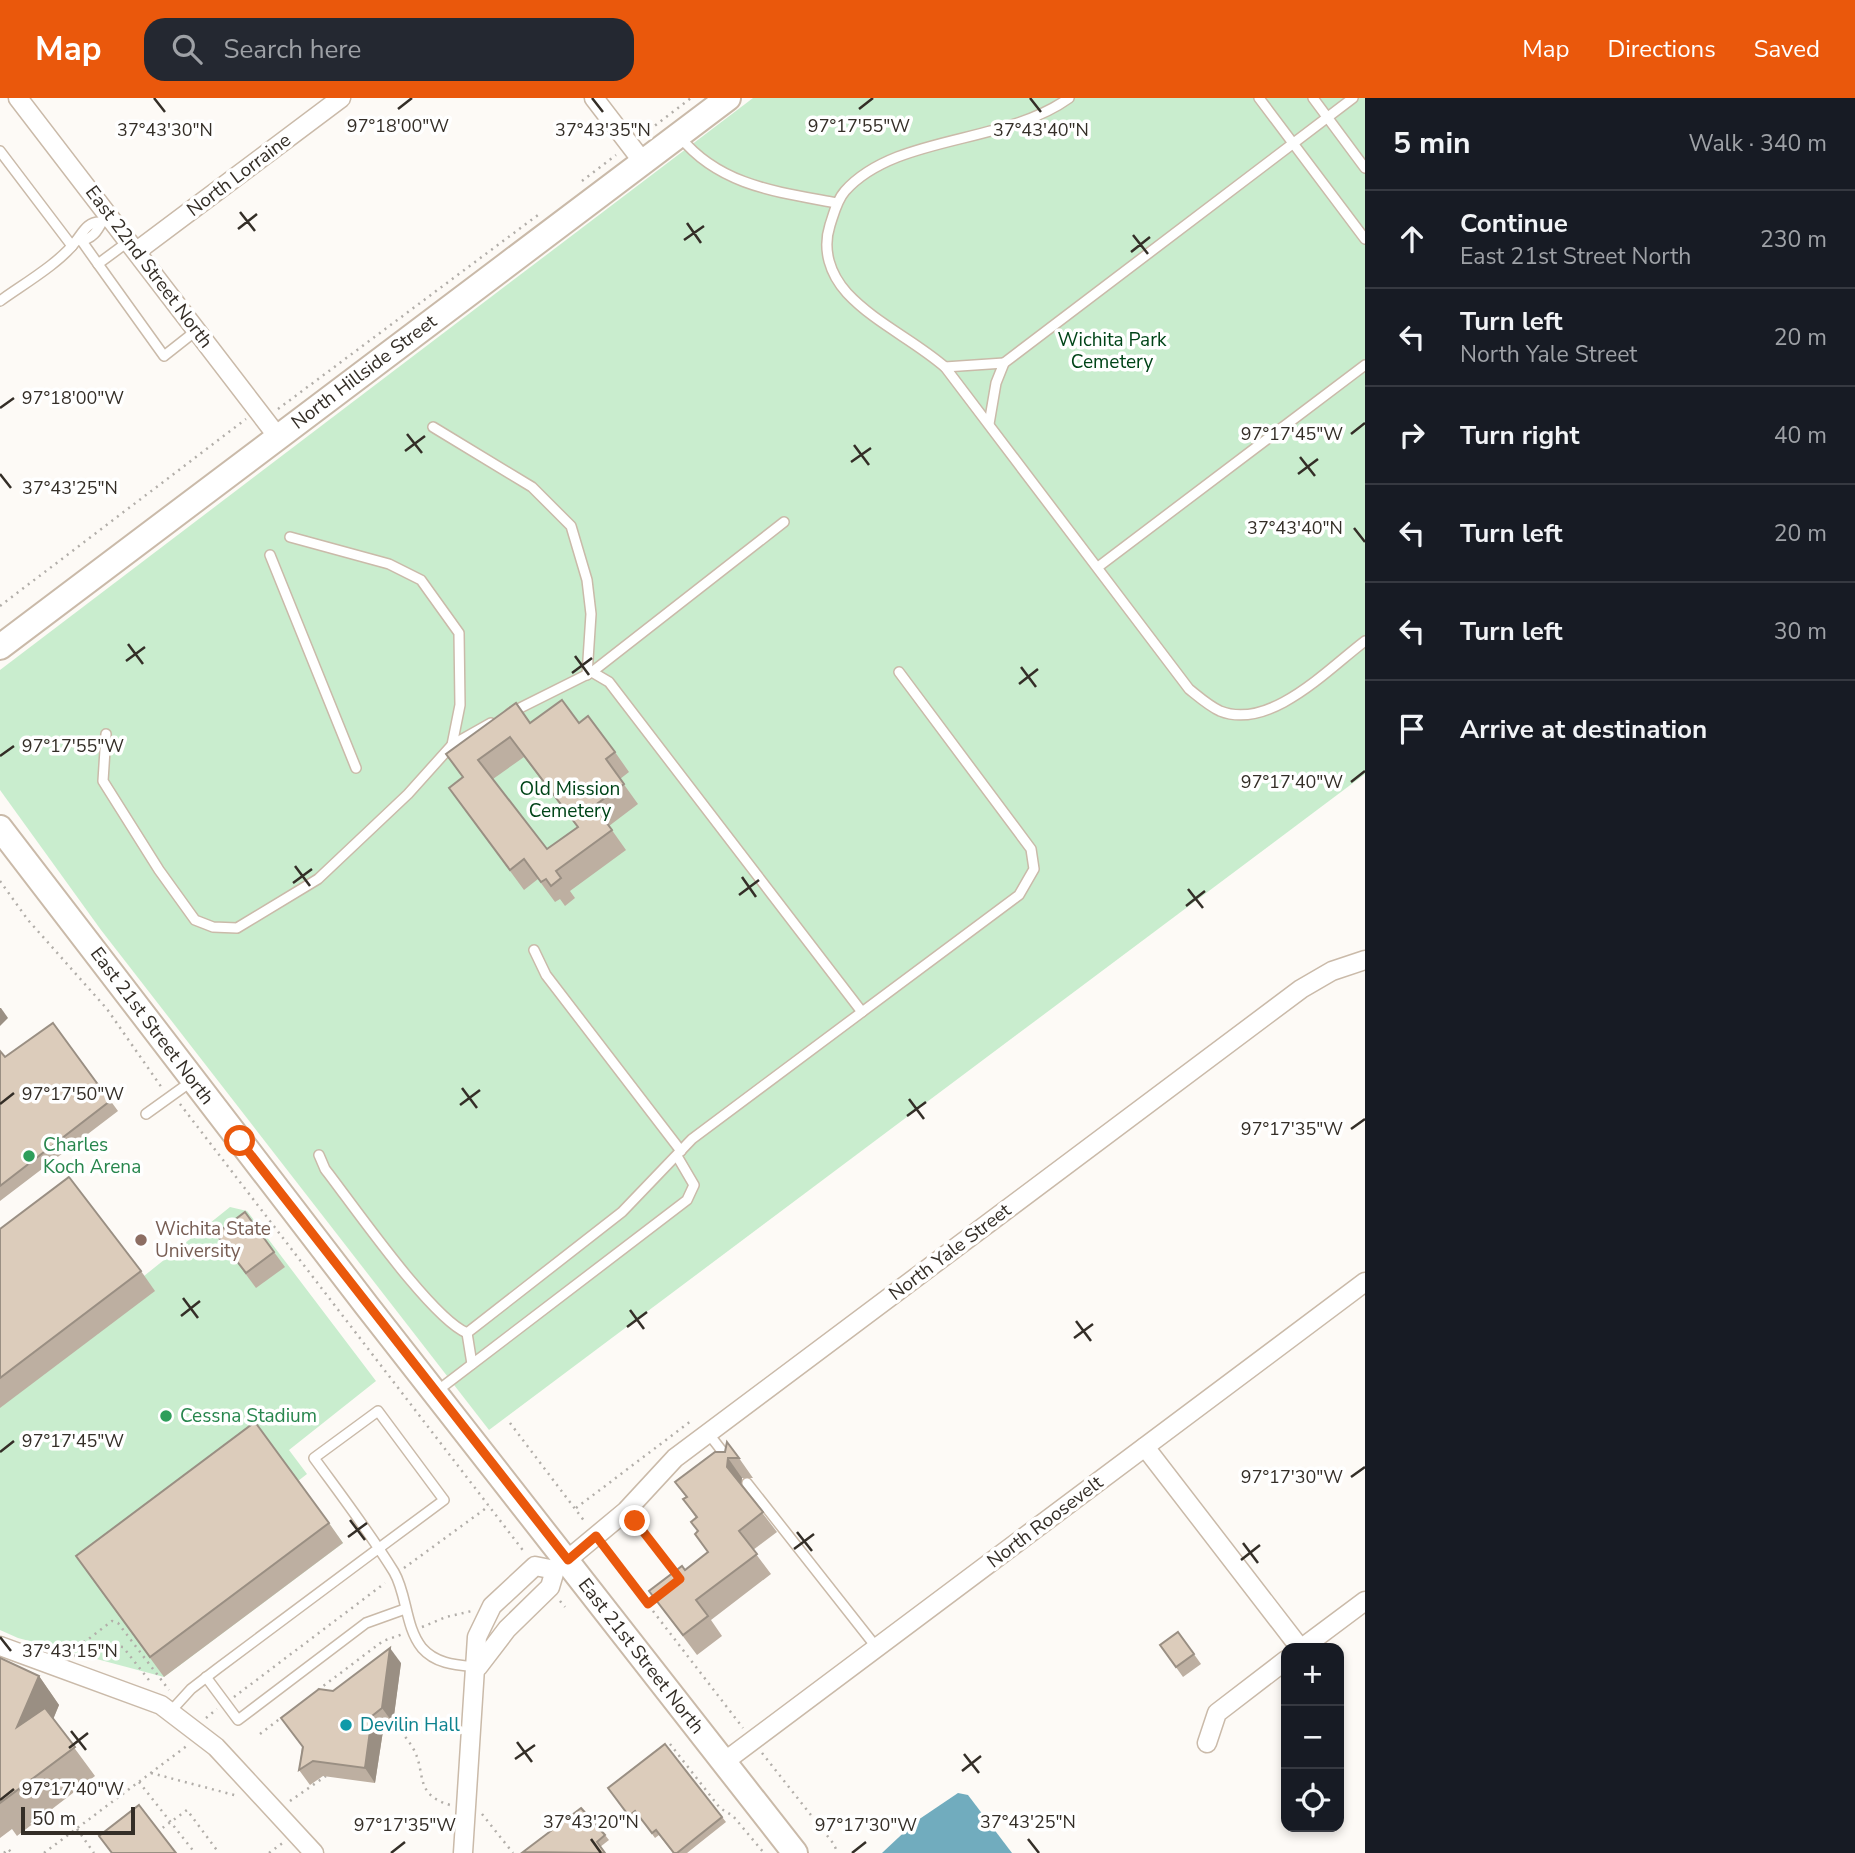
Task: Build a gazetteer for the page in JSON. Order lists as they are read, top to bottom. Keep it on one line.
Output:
{"streets":{"main road":["North Hillside Street","East 21st Street North"],"street":["North Lorraine","East 22nd Street North","North Yale Street","North Roosevelt"]},"crossings":[["North Lorraine","East 22nd Street North"],["East 22nd Street North","North Hillside Street"],["East 21st Street North","North Yale Street"],["East 21st Street North","North Roosevelt"]],"parks":["Wichita Park Cemetery","Old Mission Cemetery"],"places":["Charles Koch Arena","Wichita State University","Cessna Stadium","Devilin Hall"],"scale_bar":"50 m","page":{"header":"Map","search":"Search here","nav":["Map","Directions","Saved"],"heading":["5 min","Walk · 340 m"],"list":[["Continue","East 21st Street North","230 m"],["Turn left","North Yale Street","20 m"],["Turn right","40 m"],["Turn left","20 m"],["Turn left","30 m"],"Arrive at destination"],"map_buttons":["+","−"],"scale":"50 m"},"coordinates":["97°18'00\"W","97°17'55\"W","37°43'30\"N","37°43'35\"N","37°43'40\"N","97°17'45\"W","37°43'25\"N","97°17'40\"W","97°17'50\"W","97°17'35\"W","97°17'30\"W","37°43'15\"N","37°43'20\"N"]}
